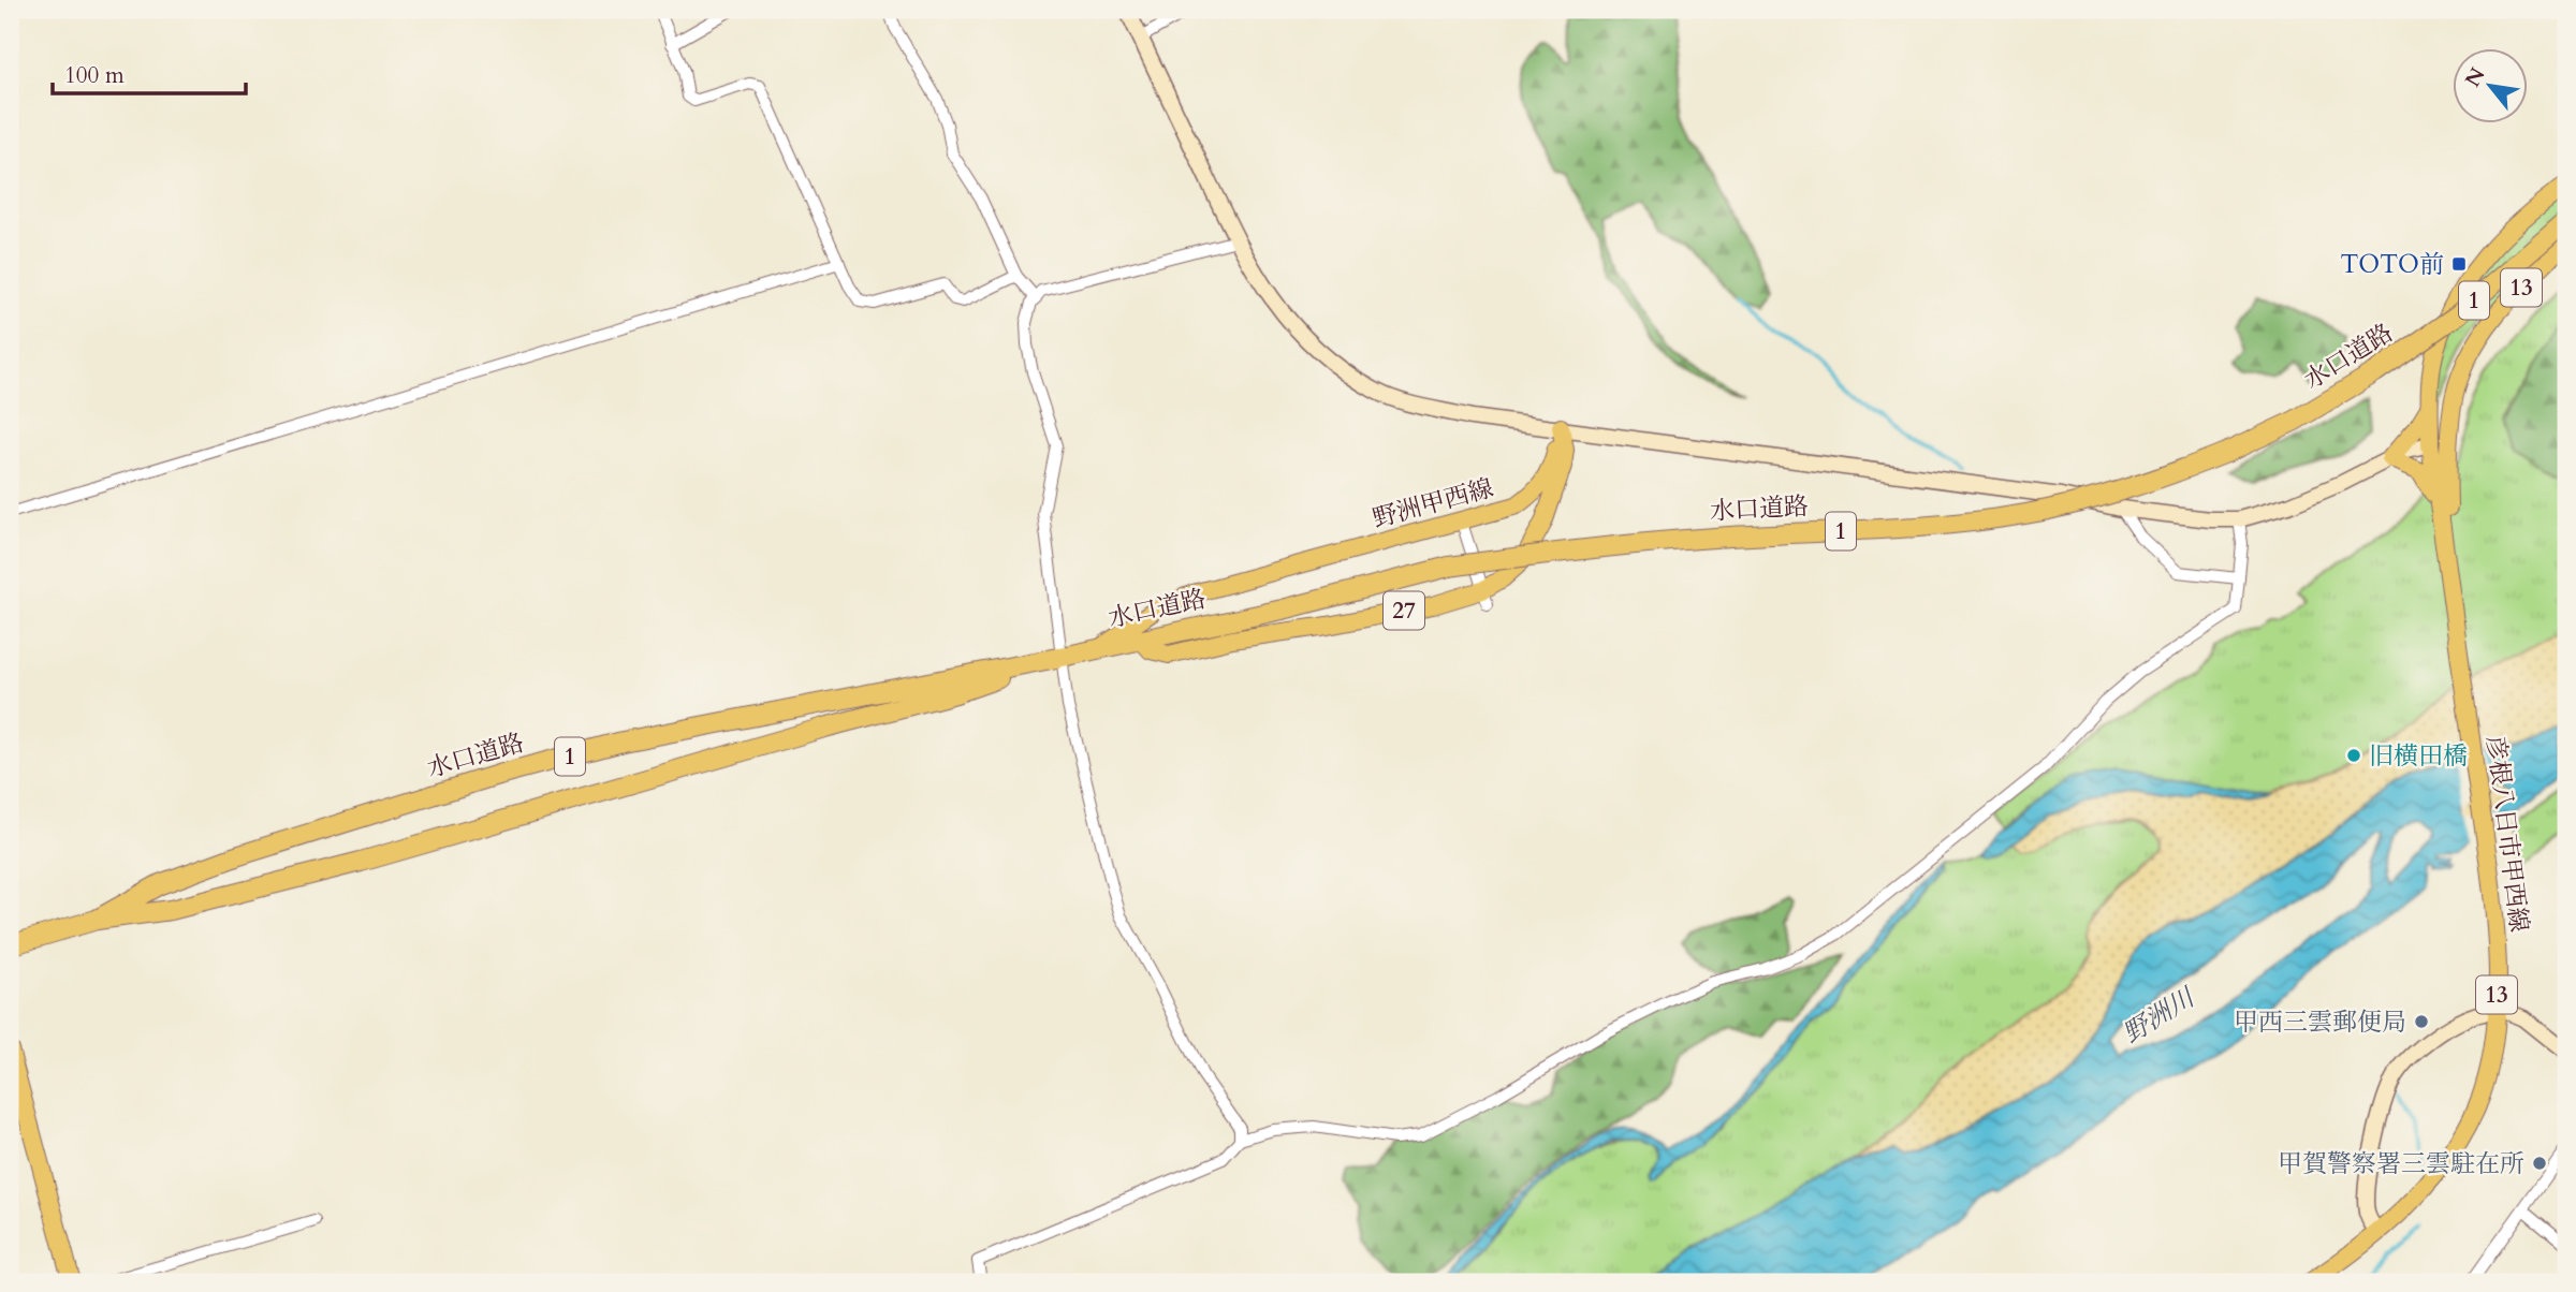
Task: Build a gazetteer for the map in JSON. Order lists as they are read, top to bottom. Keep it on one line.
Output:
{"streets":{"highway":["1","水口道路"],"main road":["13","野洲甲西線","27","彦根八日市甲西線"]},"crossings":[["13","彦根八日市甲西線"],["水口道路","野洲甲西線"],["水口道路","27"],["野洲甲西線","27"]],"water":["野洲川"],"places":{"transit":["TOTO前"],"other":["旧横田橋","甲西三雲郵便局","甲賀警察署三雲駐在所"]},"scale_bar":"100 m","north":"top left"}
